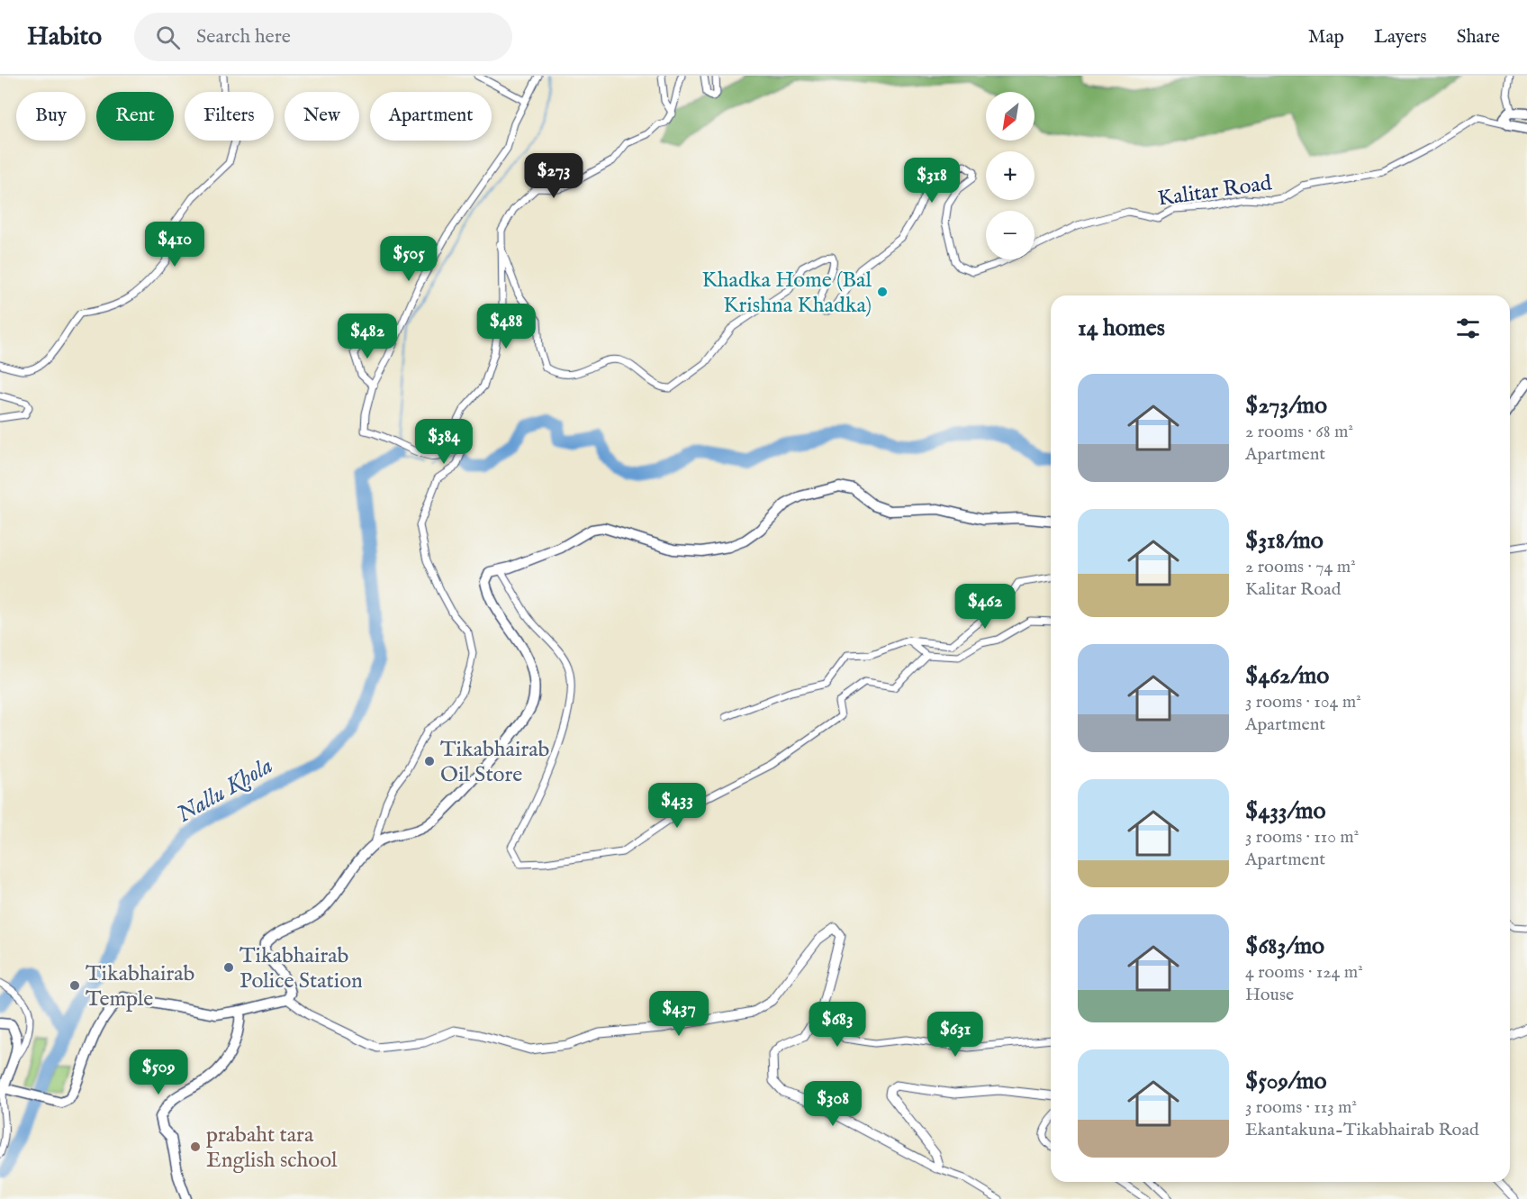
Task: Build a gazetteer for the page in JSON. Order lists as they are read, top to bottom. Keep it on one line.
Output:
{"streets":{"street":["Kalitar Road"]},"water":["Nallu Khola"],"places":["Khadka Home (Bal Krishna Khadka)","Tikabhairab Oil Store","Tikabhairab Police Station","Tikabhairab Temple","prabaht tara English school"],"north":"bottom left","page":{"header":"Habito","search":"Search here","nav":["Map","Layers","Share"],"map_buttons":["+","−"],"chip":["Buy","Rent","Filters","New","Apartment"],"price":["$273","$318","$410","$505","$488","$482","$384","$462","$433","$437","$683","$631","$509","$308"],"heading":"14 homes","list":[{"name":"$273/mo","note":"2 rooms · 68 m² · Apartment"},{"name":"$318/mo","note":"2 rooms · 74 m² · Kalitar Road"},{"name":"$462/mo","note":"3 rooms · 104 m² · Apartment"},{"name":"$433/mo","note":"3 rooms · 110 m² · Apartment"},{"name":"$683/mo","note":"4 rooms · 124 m² · House"},{"name":"$509/mo","note":"3 rooms · 113 m² · Ekantakuna-Tikabhairab Road"}]}}
